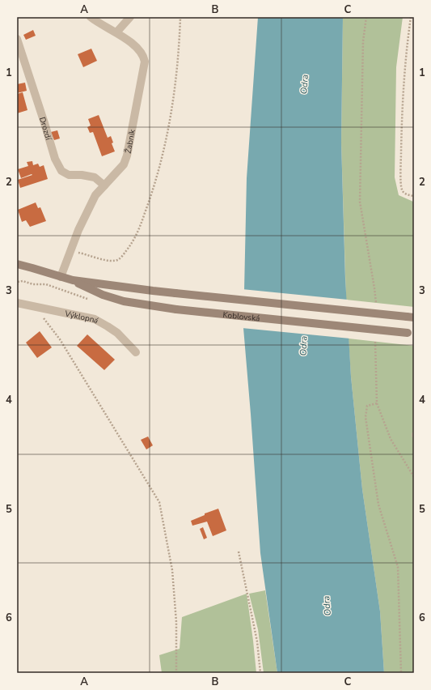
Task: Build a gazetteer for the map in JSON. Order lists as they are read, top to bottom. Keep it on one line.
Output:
{"streets":{"street":["Drozdí","Žabník","Koblovská","Výklopná"]},"crossings":[["Drozdí","Žabník"],["Žabník","Koblovská"]],"water":["Odra"],"grid":{"columns":["A","B","C"],"rows":["1","2","3","4","5","6"]}}
